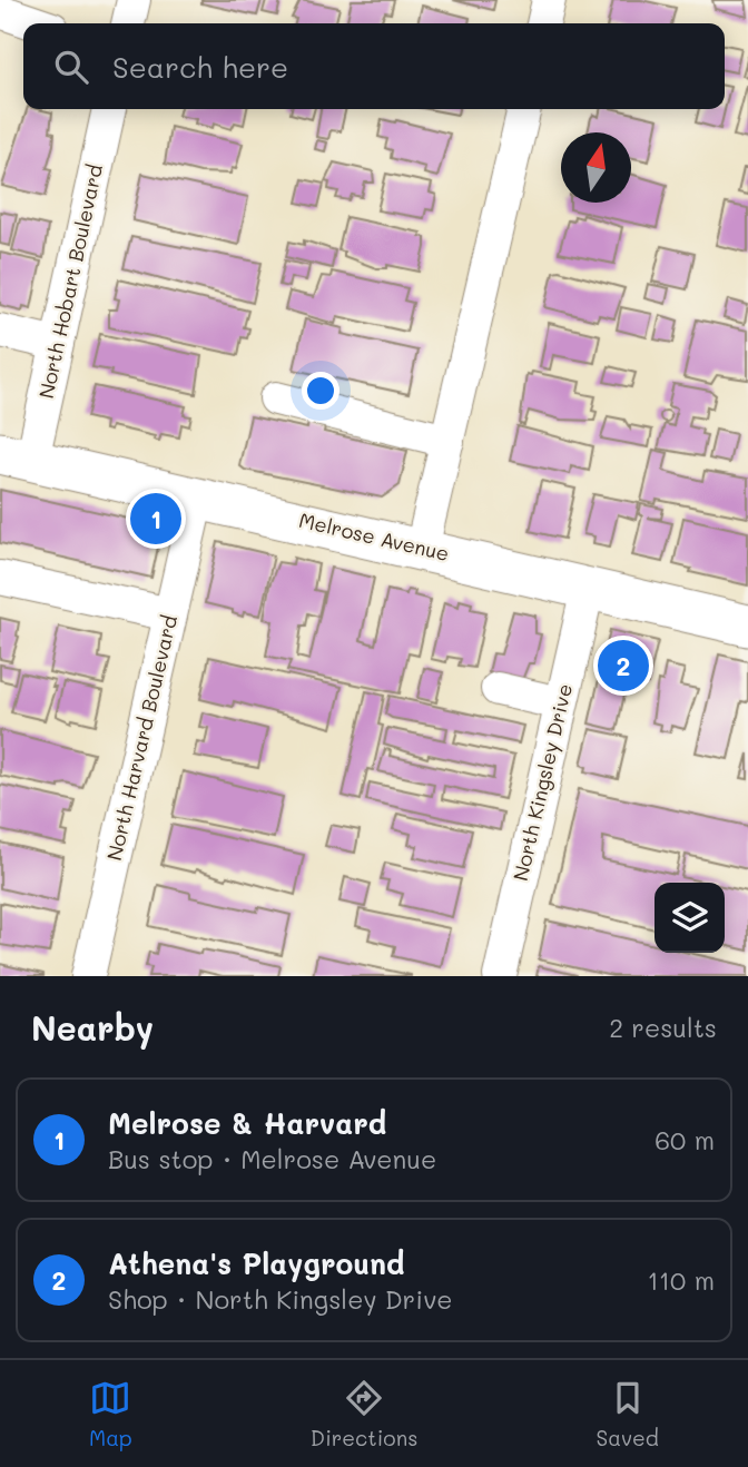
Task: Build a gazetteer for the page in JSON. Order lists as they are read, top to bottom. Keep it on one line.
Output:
{"streets":{"main road":["Melrose Avenue"],"street":["North Hobart Boulevard","North Harvard Boulevard","North Kingsley Drive"]},"crossings":[["North Hobart Boulevard","Melrose Avenue"],["Melrose Avenue","North Harvard Boulevard"],["Melrose Avenue","North Kingsley Drive"]],"north":"top","page":{"search":"Search here","pins":["1","2"],"heading":["Nearby","2 results"],"list":[{"mark":"1","name":"Melrose & Harvard","note":"Bus stop · Melrose Avenue","value":"60 m"},{"mark":"2","name":"Athena's Playground","note":"Shop · North Kingsley Drive","value":"110 m"}],"nav":["Map","Directions","Saved"]}}
